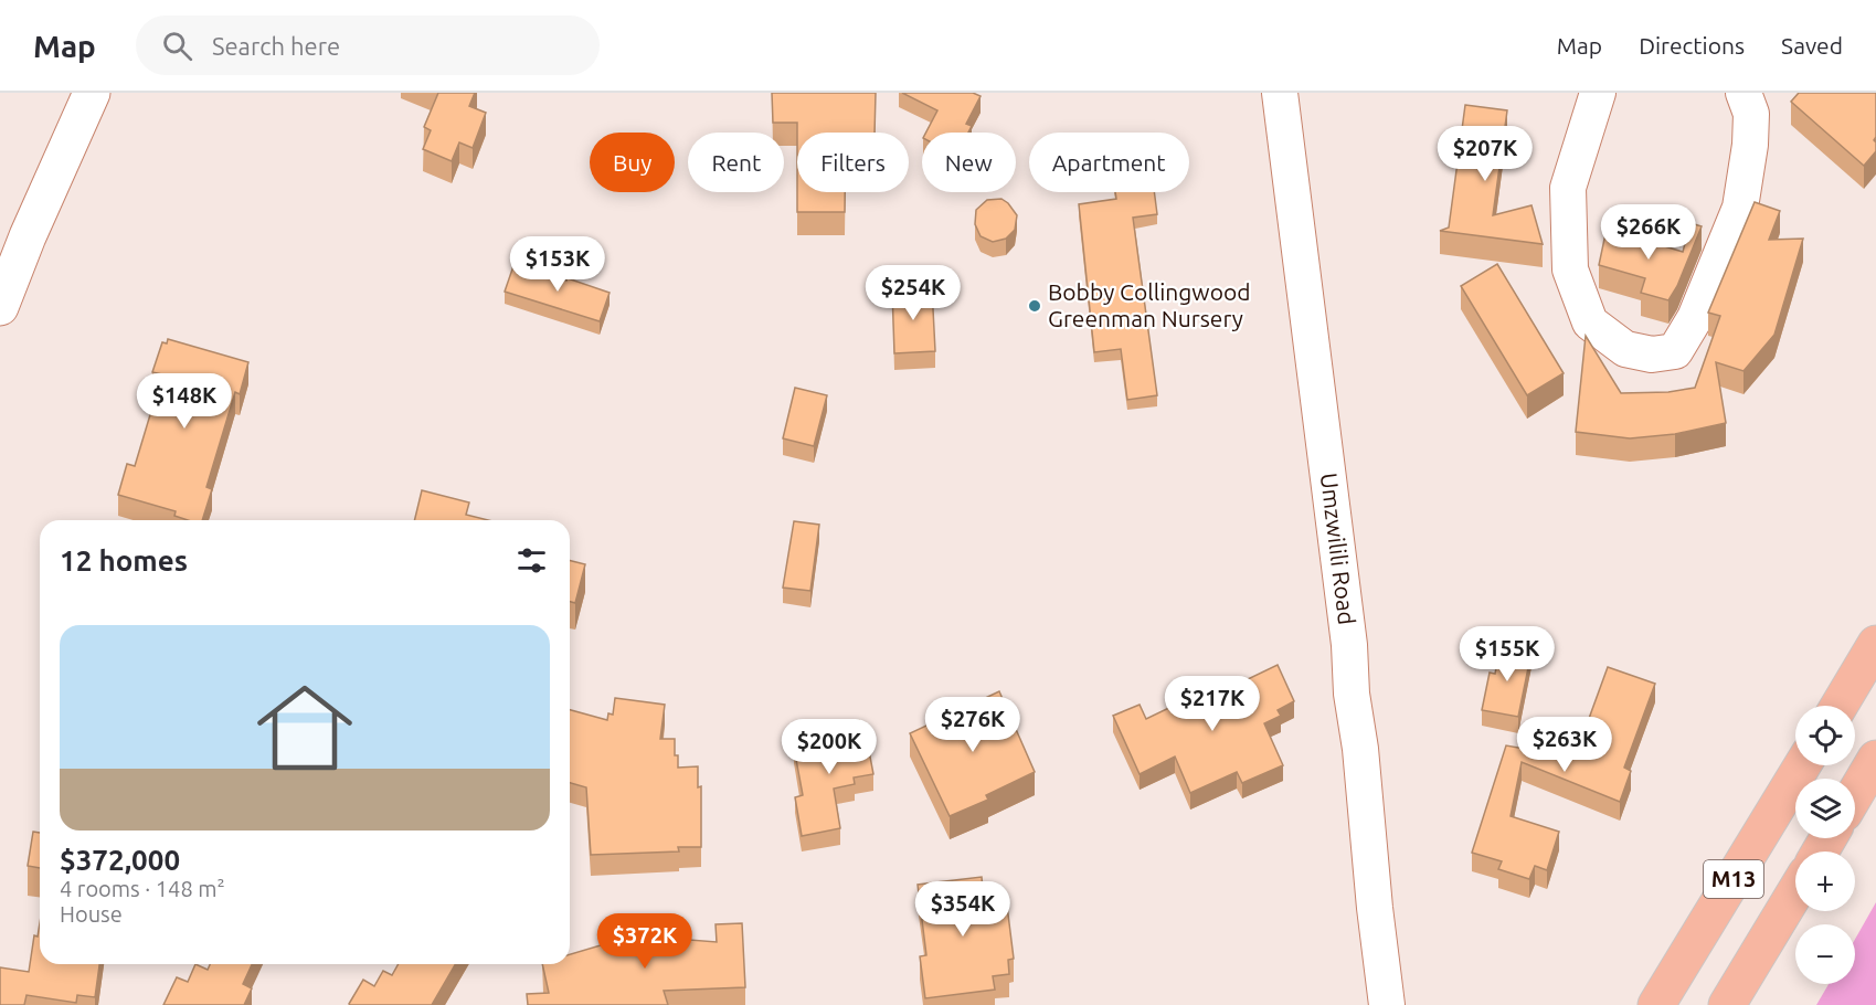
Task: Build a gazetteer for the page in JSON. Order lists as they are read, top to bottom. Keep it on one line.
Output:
{"streets":{"highway":["M13"],"street":["Umzwilili Road"]},"places":["Bobby Collingwood Greenman Nursery"],"page":{"header":"Map","search":"Search here","nav":["Map","Directions","Saved"],"price":["$207K","$266K","$153K","$254K","$148K","$155K","$217K","$276K","$263K","$200K","$354K","$372K"],"chip":["Buy","Rent","Filters","New","Apartment"],"heading":"12 homes","list":[{"name":"$372,000","note":"4 rooms · 148 m² · House"}],"map_buttons":["+","−"]}}
